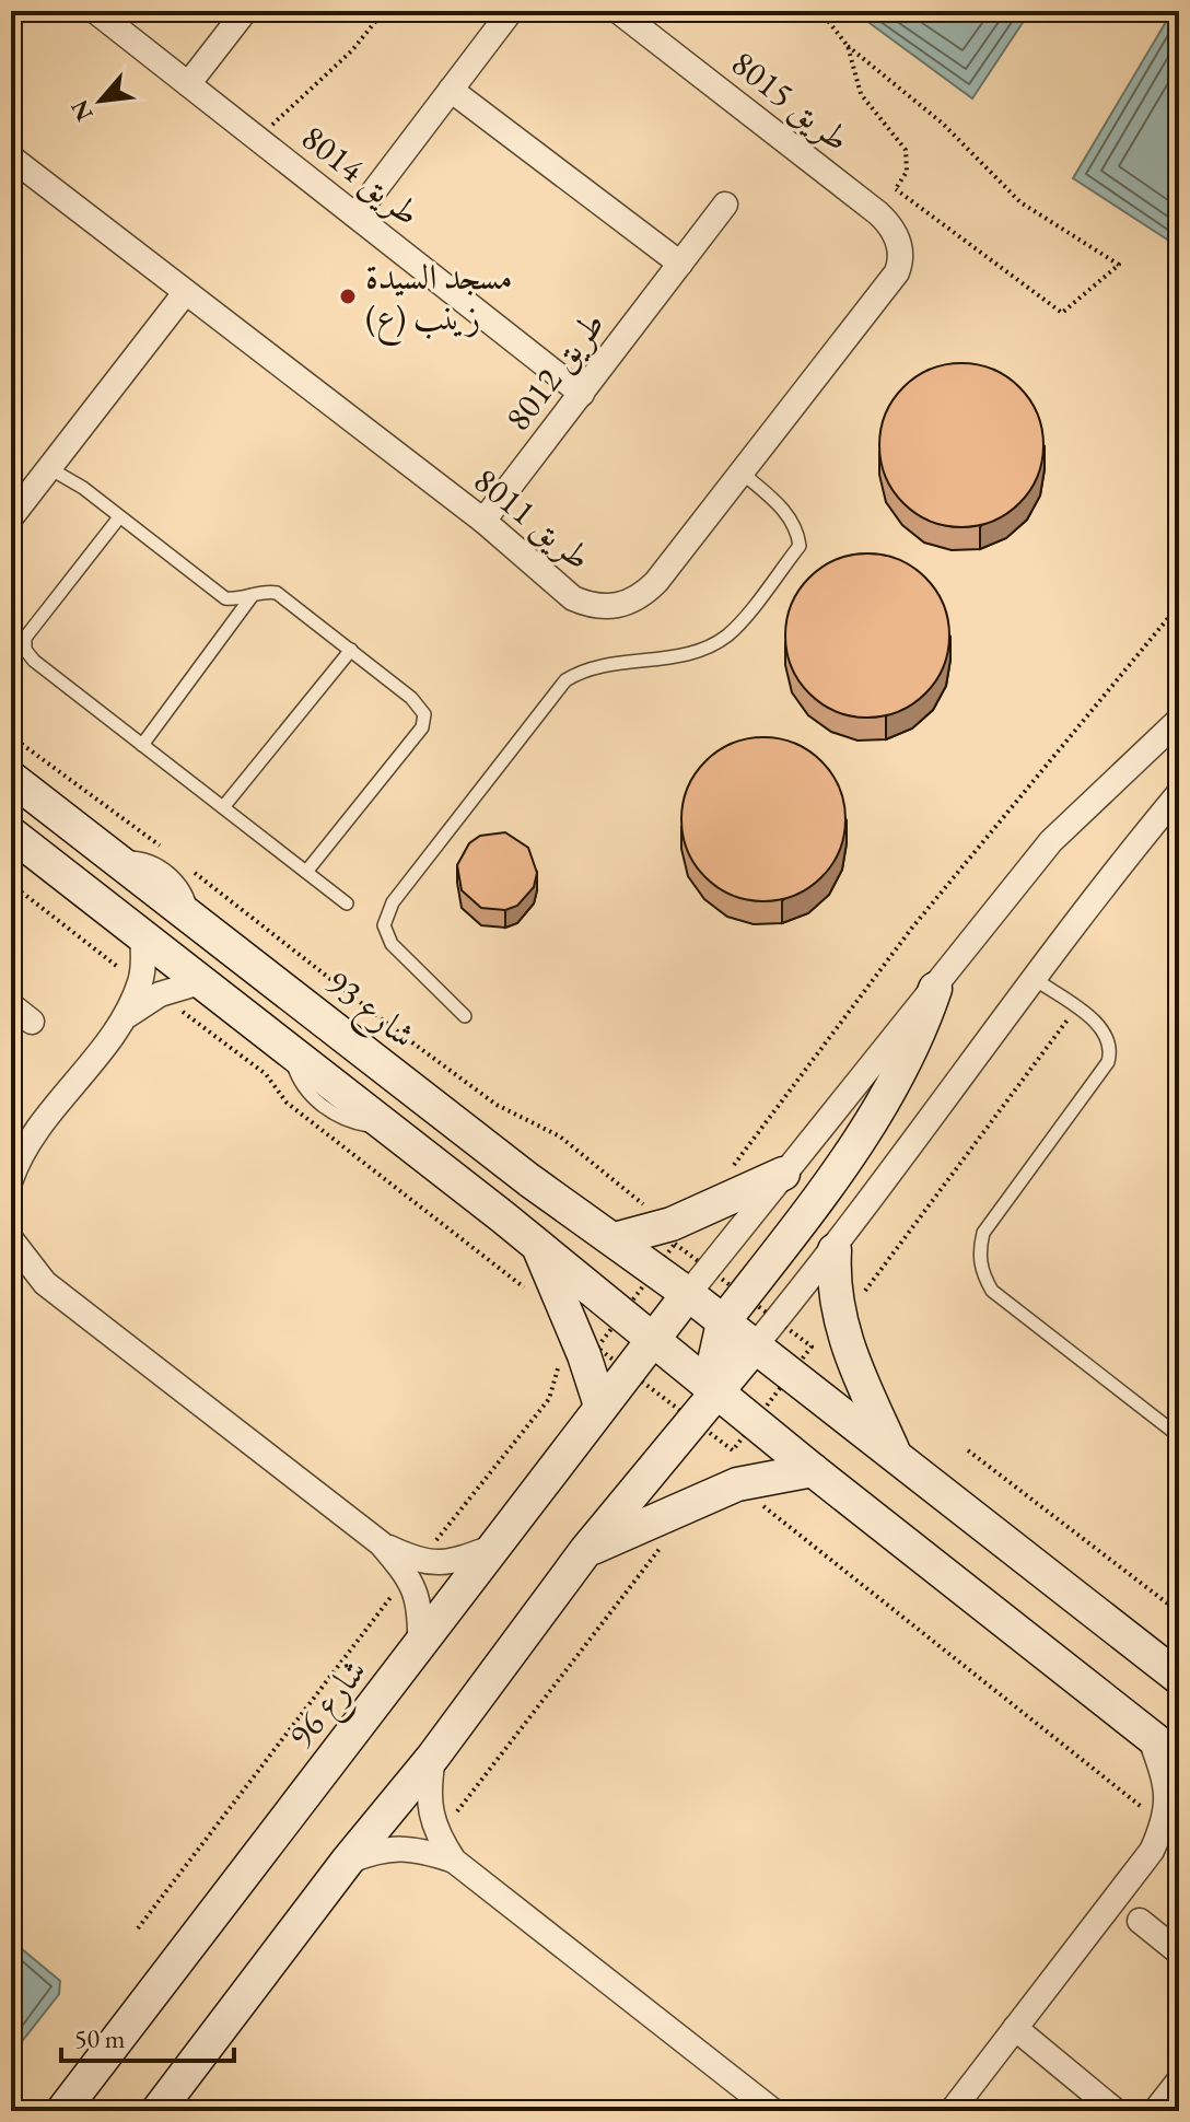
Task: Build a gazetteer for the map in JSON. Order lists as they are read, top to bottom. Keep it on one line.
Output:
{"streets":{"street":["طريق 8015","طريق 8014","طريق 8012","طريق 8011","شارع 93","شارع 96"]},"crossings":[["طريق 8015","طريق 8011"],["طريق 8014","طريق 8012"],["طريق 8012","طريق 8011"],["شارع 93","شارع 96"]],"places":["مسجد السيدة زينب (ع)"],"scale_bar":"50 m","north":"bottom left"}
